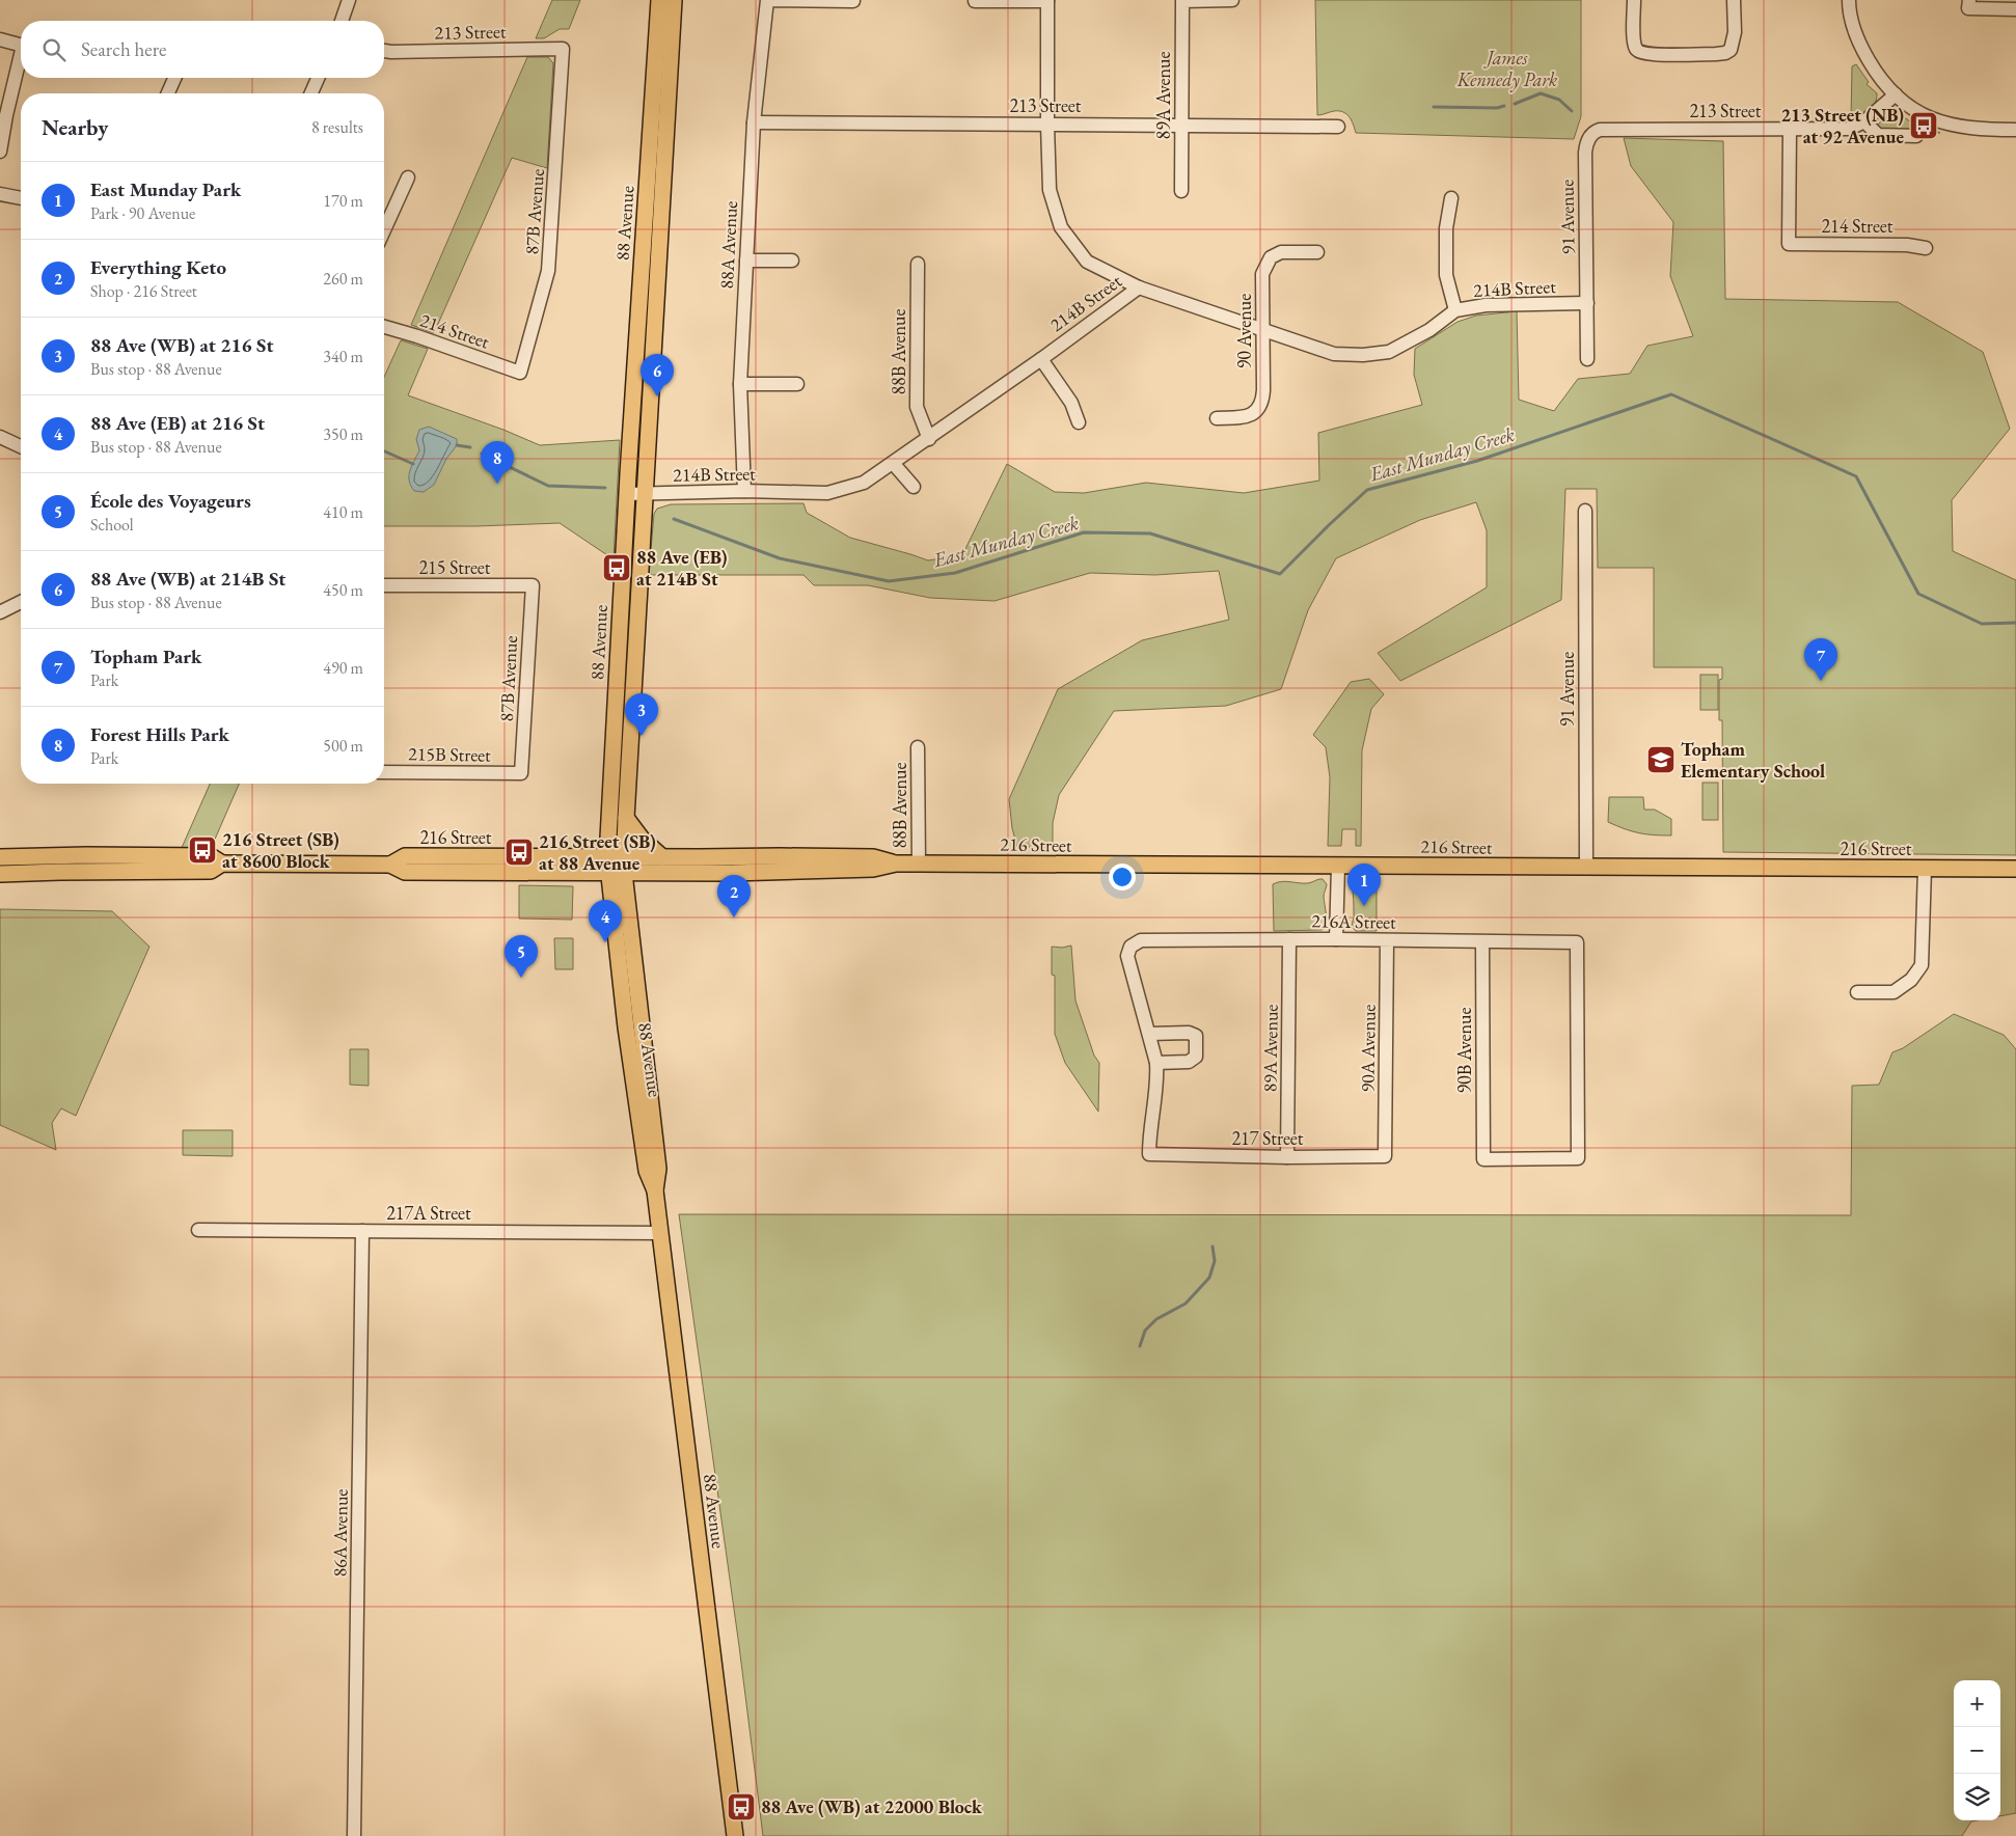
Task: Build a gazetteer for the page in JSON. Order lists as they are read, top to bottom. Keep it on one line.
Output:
{"streets":{"main road":["88 Avenue","216 Street"],"street":["213 Street","89A Avenue","87B Avenue","91 Avenue","214 Street","88A Avenue","214B Street","90 Avenue","88B Avenue","215 Street","215B Street","216A Street","90A Avenue","90B Avenue","217 Street","217A Street","86A Avenue"]},"crossings":[["213 Street","89A Avenue"],["213 Street","87B Avenue"],["213 Street","91 Avenue"],["213 Street","214 Street"],["213 Street","88A Avenue"],["89A Avenue","216A Street"],["89A Avenue","217 Street"],["87B Avenue","214 Street"],["87B Avenue","215 Street"],["87B Avenue","215B Street"],["91 Avenue","214B Street"],["91 Avenue","216 Street"],["88 Avenue","214B Street"],["88 Avenue","216 Street"],["88 Avenue","217A Street"],["88A Avenue","214B Street"],["214B Street","90 Avenue"],["214B Street","88B Avenue"],["88B Avenue","216 Street"],["216A Street","90A Avenue"],["216A Street","90B Avenue"],["90A Avenue","217 Street"],["217A Street","86A Avenue"]],"water":["East Munday Creek"],"parks":["James Kennedy Park"],"places":{"bus stop":["213 Street (NB) at 92 Avenue","88 Ave (EB) at 214B St","216 Street (SB) at 8600 Block","216 Street (SB) at 88 Avenue","88 Ave (WB) at 22000 Block"],"school or university":["Topham Elementary School"]},"page":{"search":"Search here","heading":["Nearby","8 results"],"list":[{"mark":"1","name":"East Munday Park","note":"Park · 90 Avenue","value":"170 m"},{"mark":"2","name":"Everything Keto","note":"Shop · 216 Street","value":"260 m"},{"mark":"3","name":"88 Ave (WB) at 216 St","note":"Bus stop · 88 Avenue","value":"340 m"},{"mark":"4","name":"88 Ave (EB) at 216 St","note":"Bus stop · 88 Avenue","value":"350 m"},{"mark":"5","name":"École des Voyageurs","note":"School","value":"410 m"},{"mark":"6","name":"88 Ave (WB) at 214B St","note":"Bus stop · 88 Avenue","value":"450 m"},{"mark":"7","name":"Topham Park","note":"Park","value":"490 m"},{"mark":"8","name":"Forest Hills Park","note":"Park","value":"500 m"}],"pins":["6","8","7","3","1","2","4","5"],"map_buttons":["+","−"]}}
